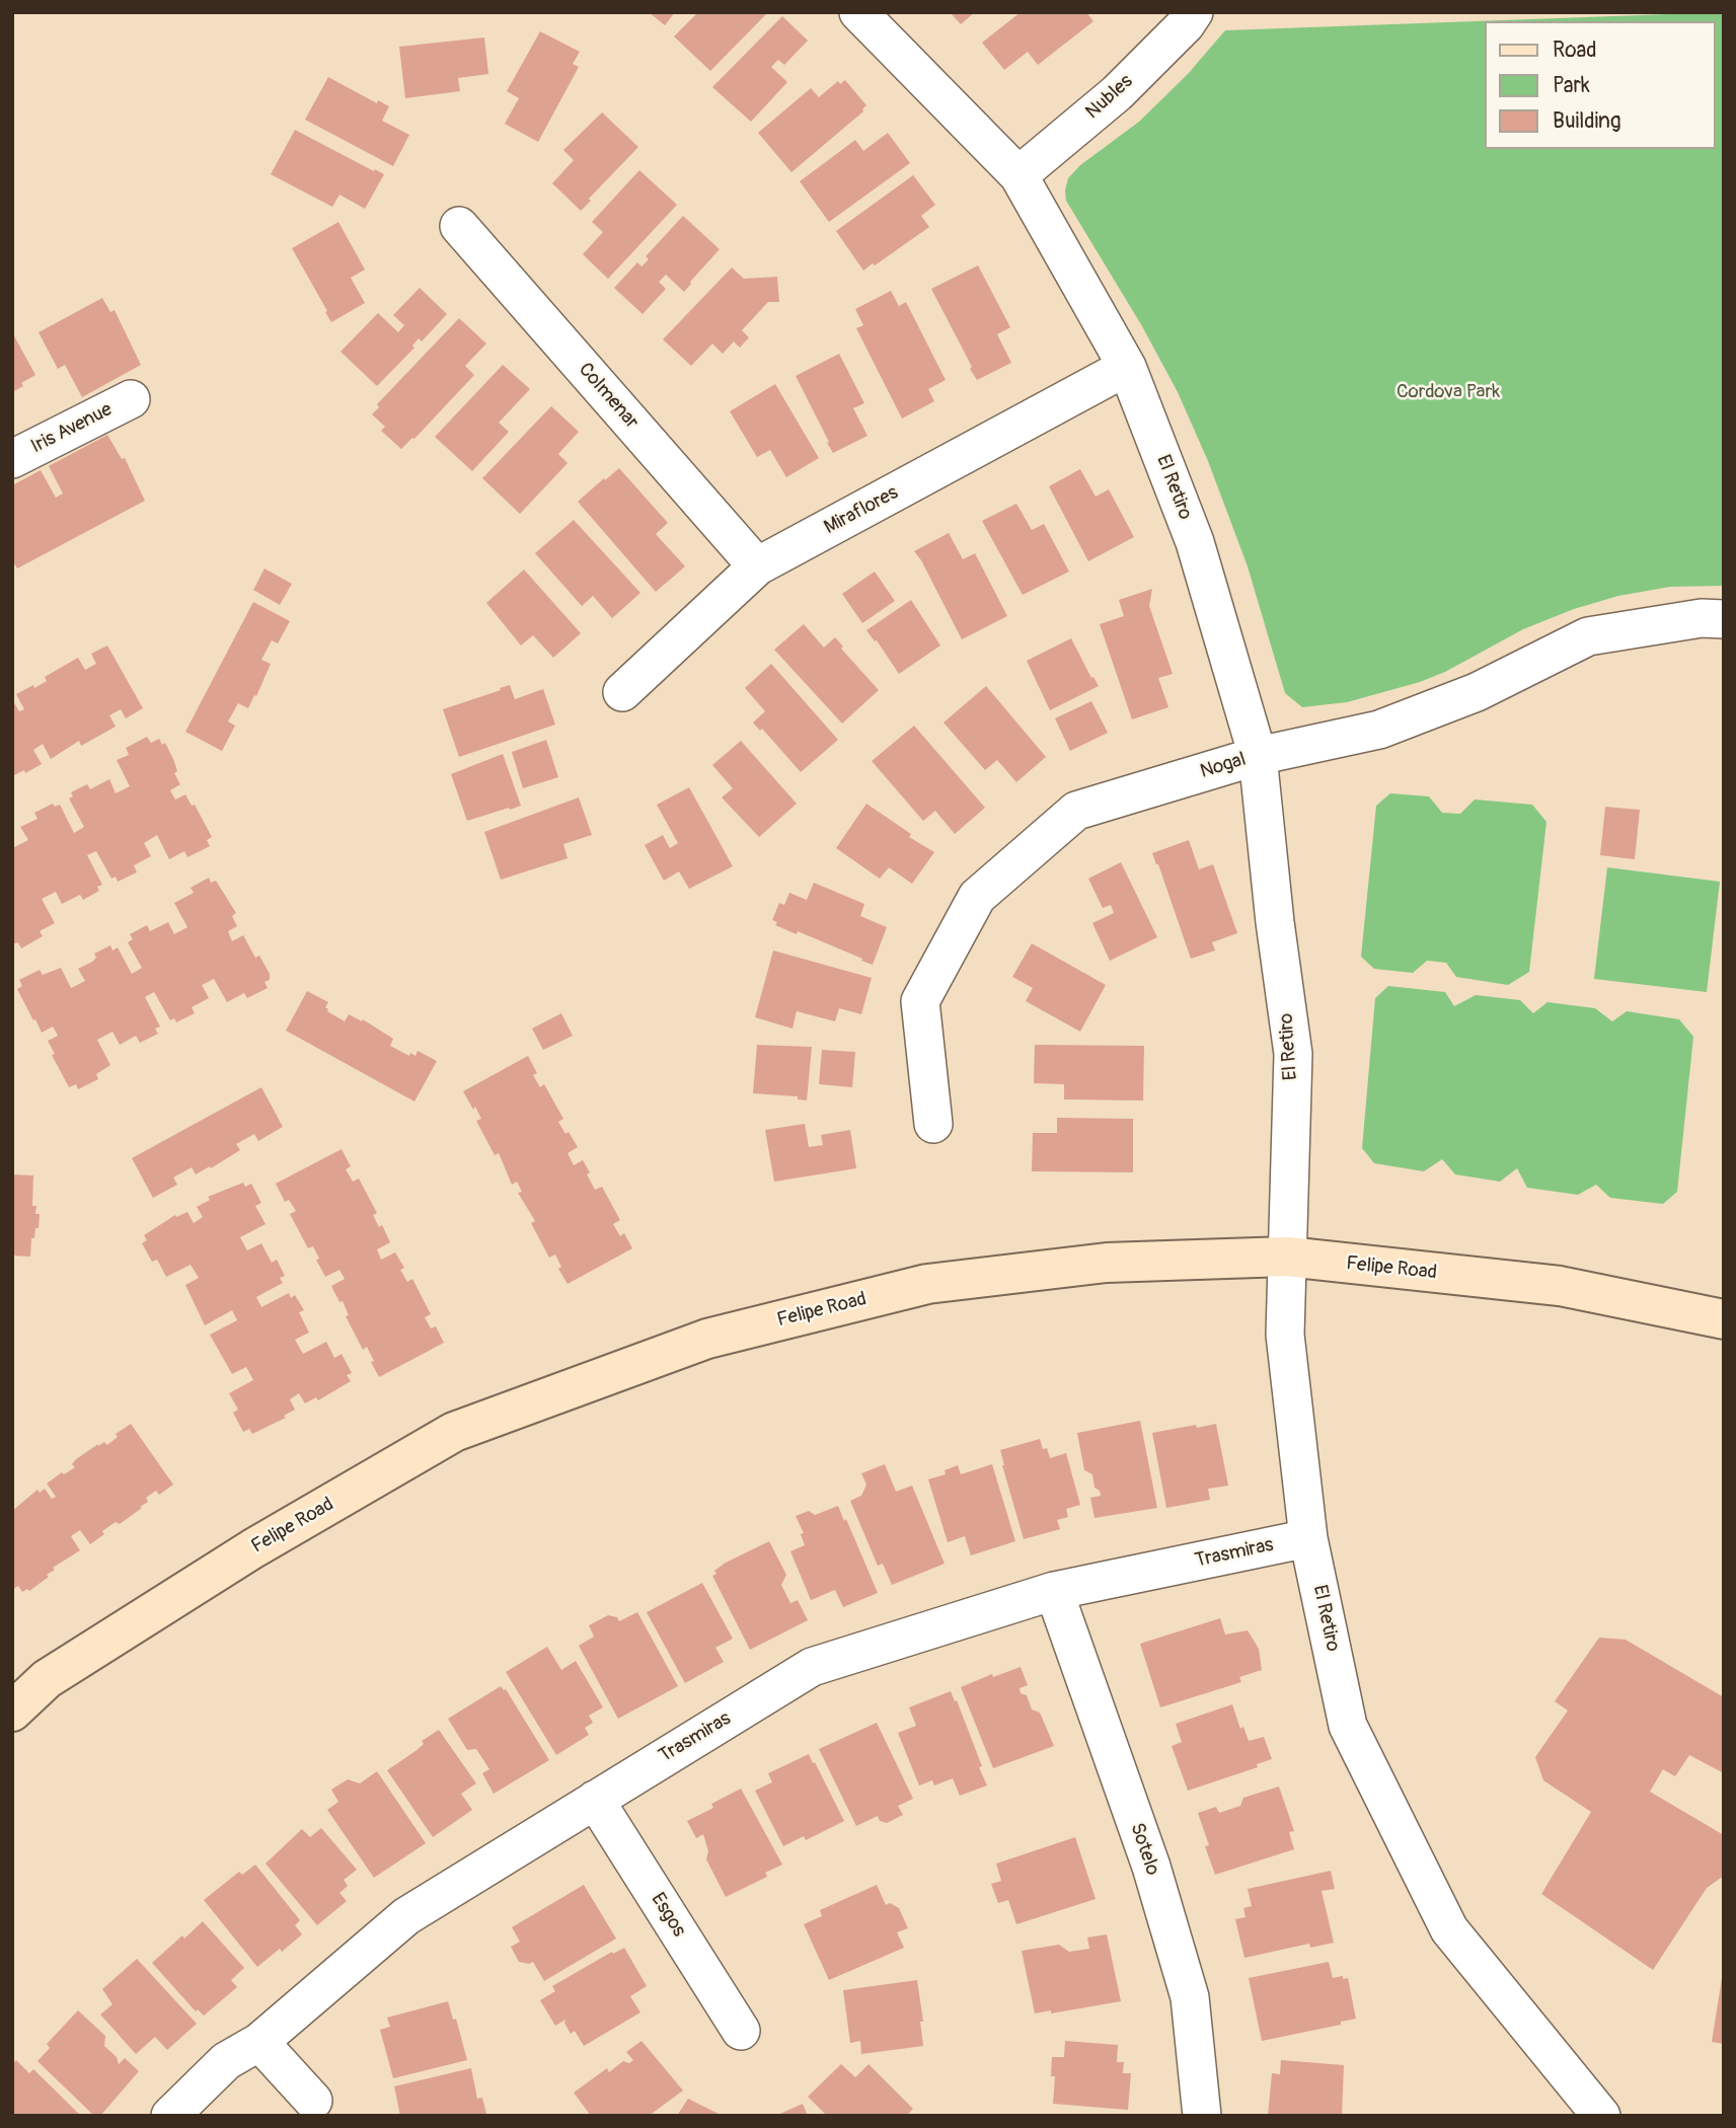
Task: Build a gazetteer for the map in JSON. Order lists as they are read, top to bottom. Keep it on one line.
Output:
{"streets":{"main road":["Felipe Road"],"street":["Nubles","Colmenar","Iris Avenue","El Retiro","Miraflores","Nogal","Trasmiras","Sotelo","Esgos"]},"crossings":[["Nubles","El Retiro"],["Colmenar","Miraflores"],["El Retiro","Miraflores"],["El Retiro","Nogal"],["El Retiro","Felipe Road"],["El Retiro","Trasmiras"],["Trasmiras","Sotelo"],["Trasmiras","Esgos"]],"parks":["Cordova Park"],"legend":["Road","Park","Building"]}
